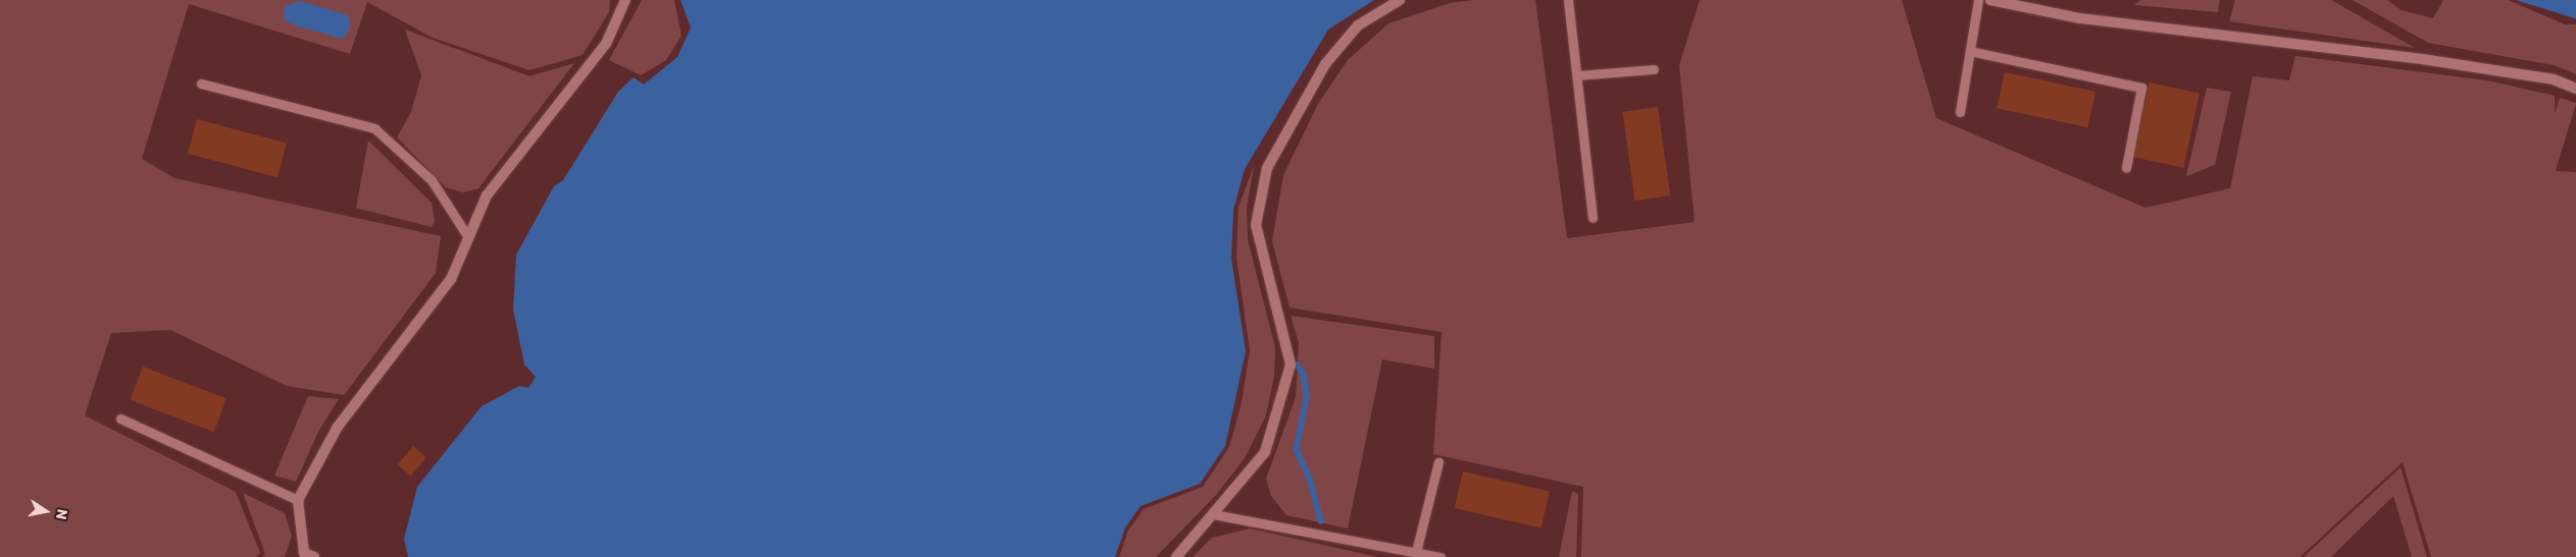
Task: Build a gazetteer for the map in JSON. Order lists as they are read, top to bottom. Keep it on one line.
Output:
{"north":"right"}
